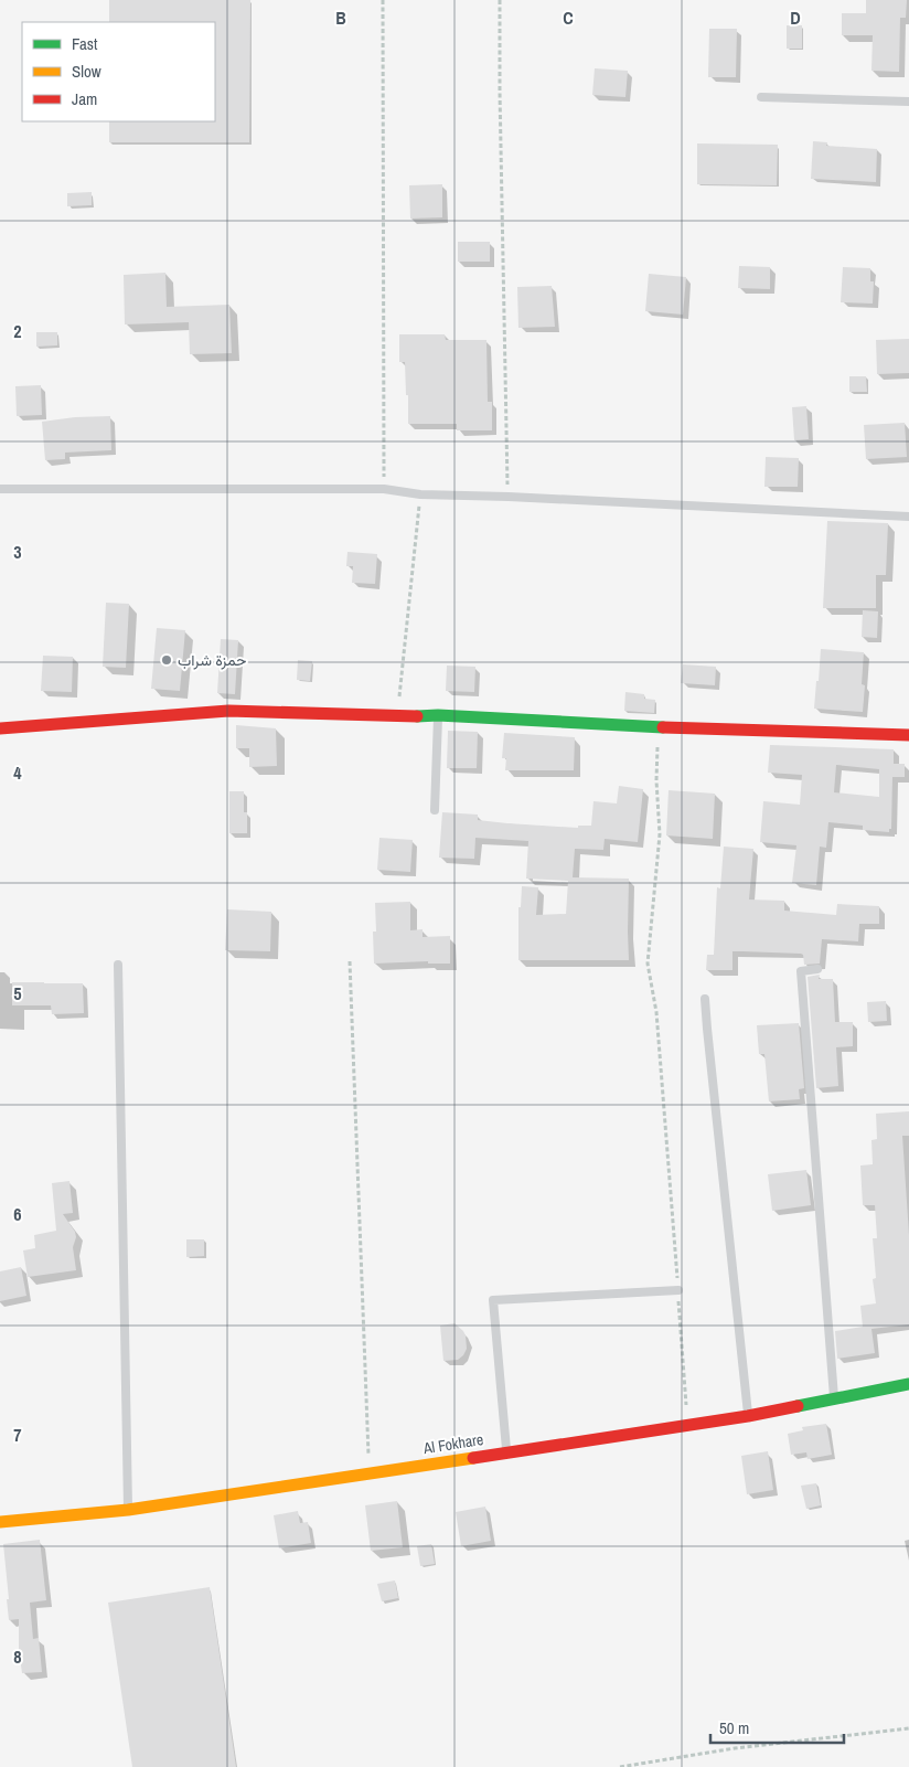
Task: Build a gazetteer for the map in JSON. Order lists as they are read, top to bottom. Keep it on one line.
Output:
{"streets":{"street":["Al Fokhare"]},"places":["حمزة شراب"],"legend":["Fast","Slow","Jam"],"scale_bar":"50 m","grid":{"columns":["B","C","D"],"rows":["2","3","4","5","6","7","8"]}}
